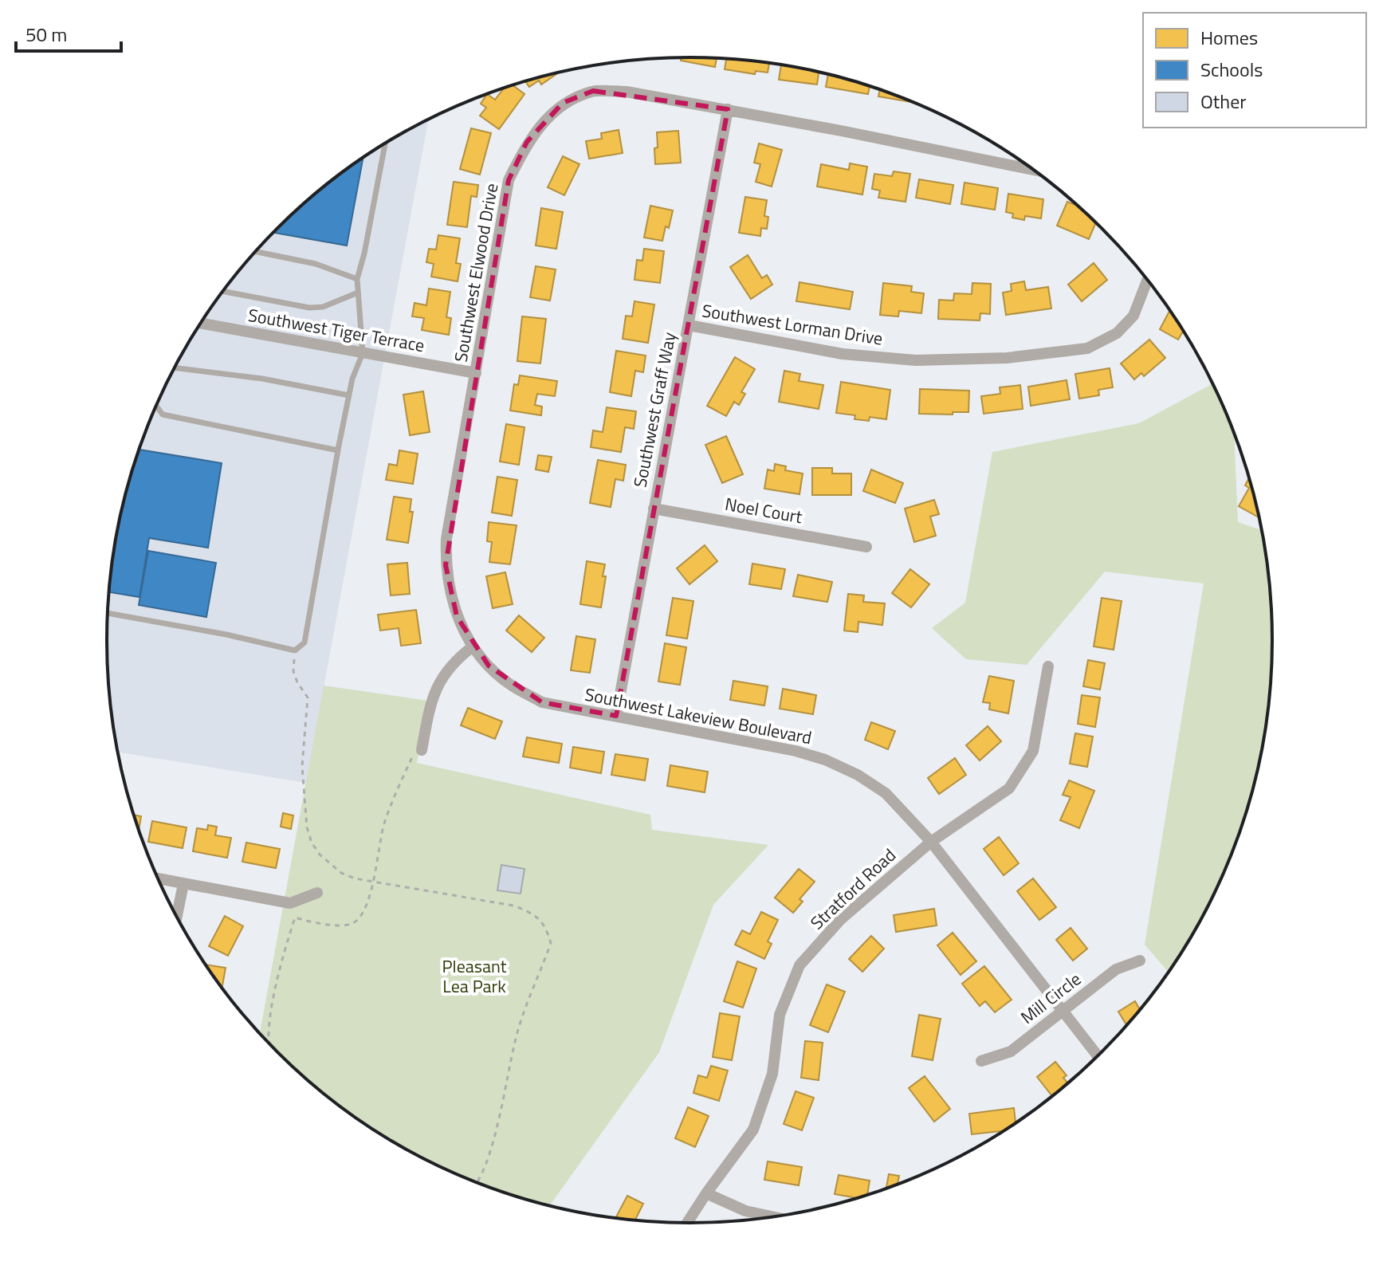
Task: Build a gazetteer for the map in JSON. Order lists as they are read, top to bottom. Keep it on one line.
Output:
{"streets":{"street":["Southwest Elwood Drive","Southwest Lorman Drive","Southwest Tiger Terrace","Southwest Graff Way","Noel Court","Southwest Lakeview Boulevard","Stratford Road","Mill Circle"]},"crossings":[["Southwest Elwood Drive","Southwest Tiger Terrace"],["Southwest Elwood Drive","Southwest Graff Way"],["Southwest Elwood Drive","Southwest Lakeview Boulevard"],["Southwest Lorman Drive","Southwest Graff Way"],["Southwest Graff Way","Noel Court"],["Southwest Graff Way","Southwest Lakeview Boulevard"],["Southwest Lakeview Boulevard","Stratford Road"],["Southwest Lakeview Boulevard","Mill Circle"]],"parks":["Pleasant Lea Park"],"legend":["Homes","Schools","Other"],"scale_bar":"50 m"}
